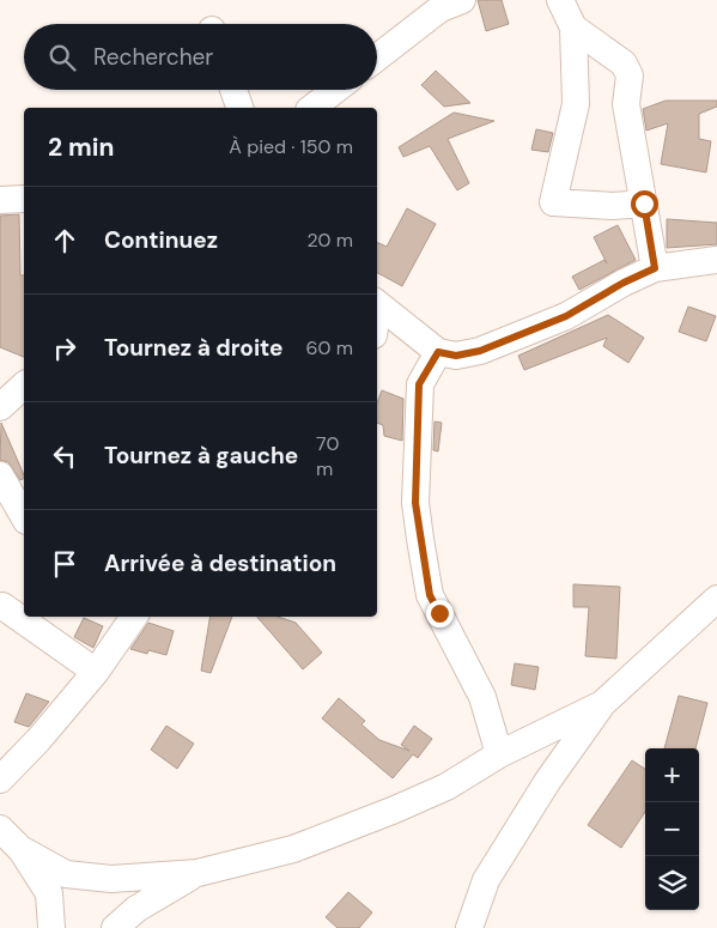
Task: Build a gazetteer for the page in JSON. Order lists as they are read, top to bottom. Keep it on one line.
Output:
{"page":{"search":"Rechercher","heading":["2 min","À pied · 150 m"],"list":[["Continuez","20 m"],["Tournez à droite","60 m"],["Tournez à gauche","70 m"],"Arrivée à destination"],"map_buttons":["+","−"]}}
